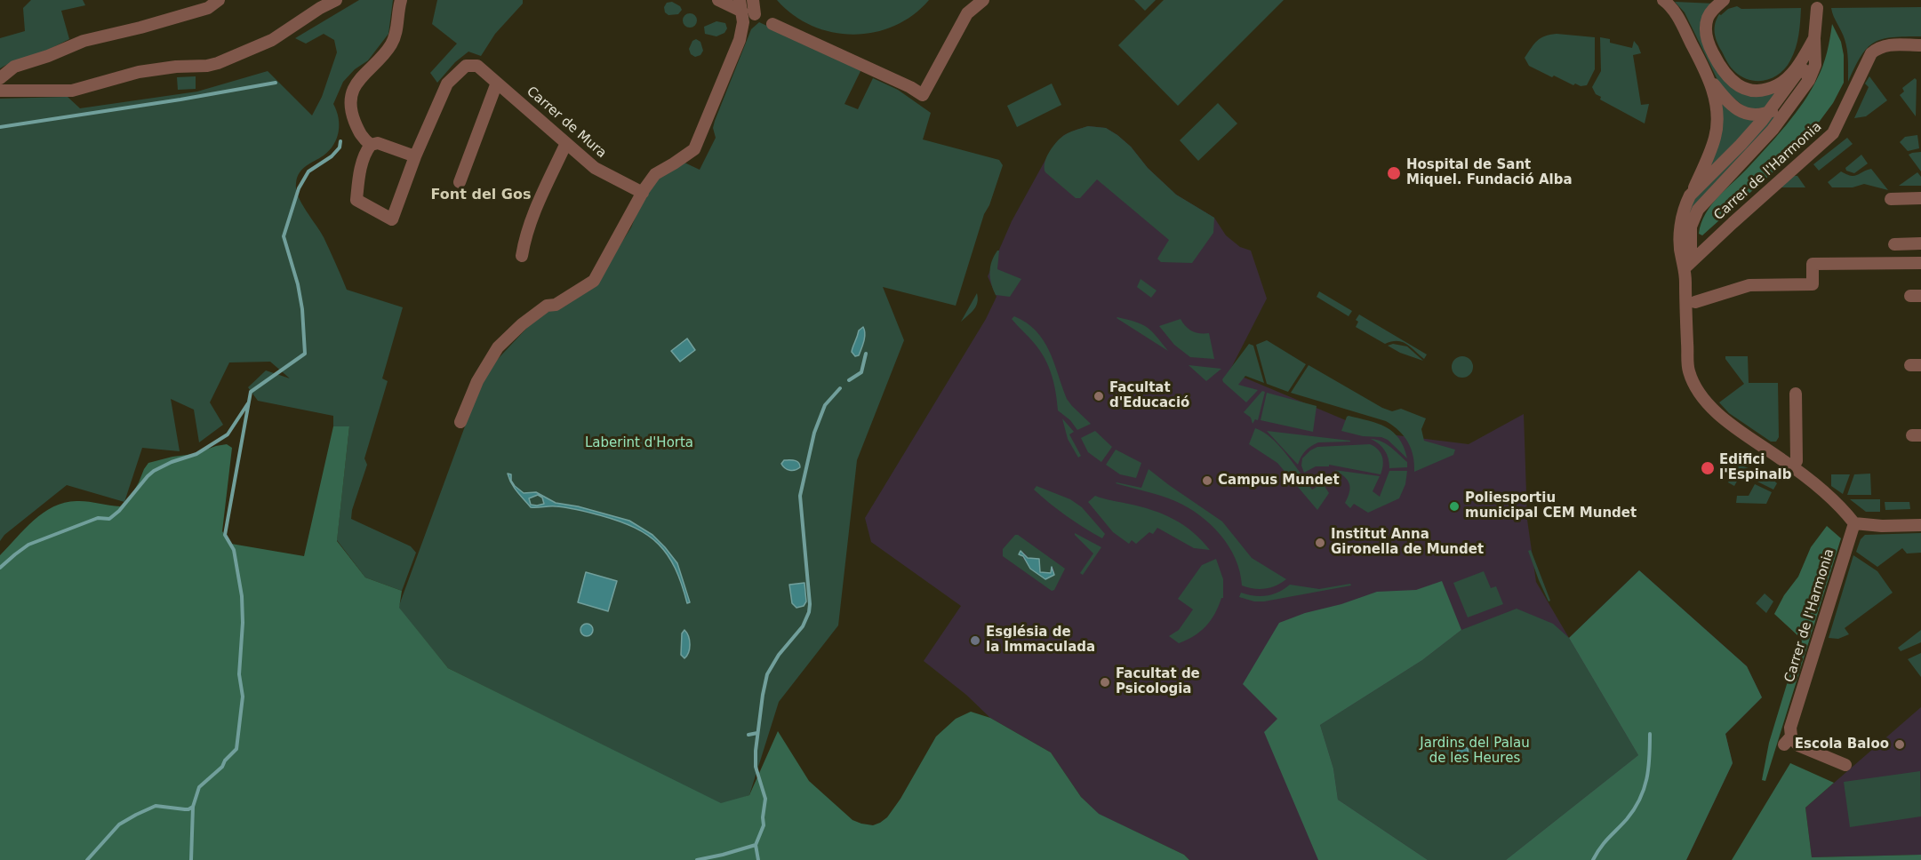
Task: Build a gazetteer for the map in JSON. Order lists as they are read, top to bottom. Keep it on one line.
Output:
{"streets":{"street":["Carrer de Mura","Carrer de l'Harmonia"]},"districts":["Font del Gos"],"parks":["Laberint d'Horta","Jardins del Palau de les Heures"],"places":["Hospital de Sant Miquel. Fundació Alba","Facultat d'Educació","Edifici l'Espinalb","Campus Mundet","Poliesportiu municipal CEM Mundet","Institut Anna Gironella de Mundet","Església de la Immaculada","Facultat de Psicologia","Escola Baloo"]}
